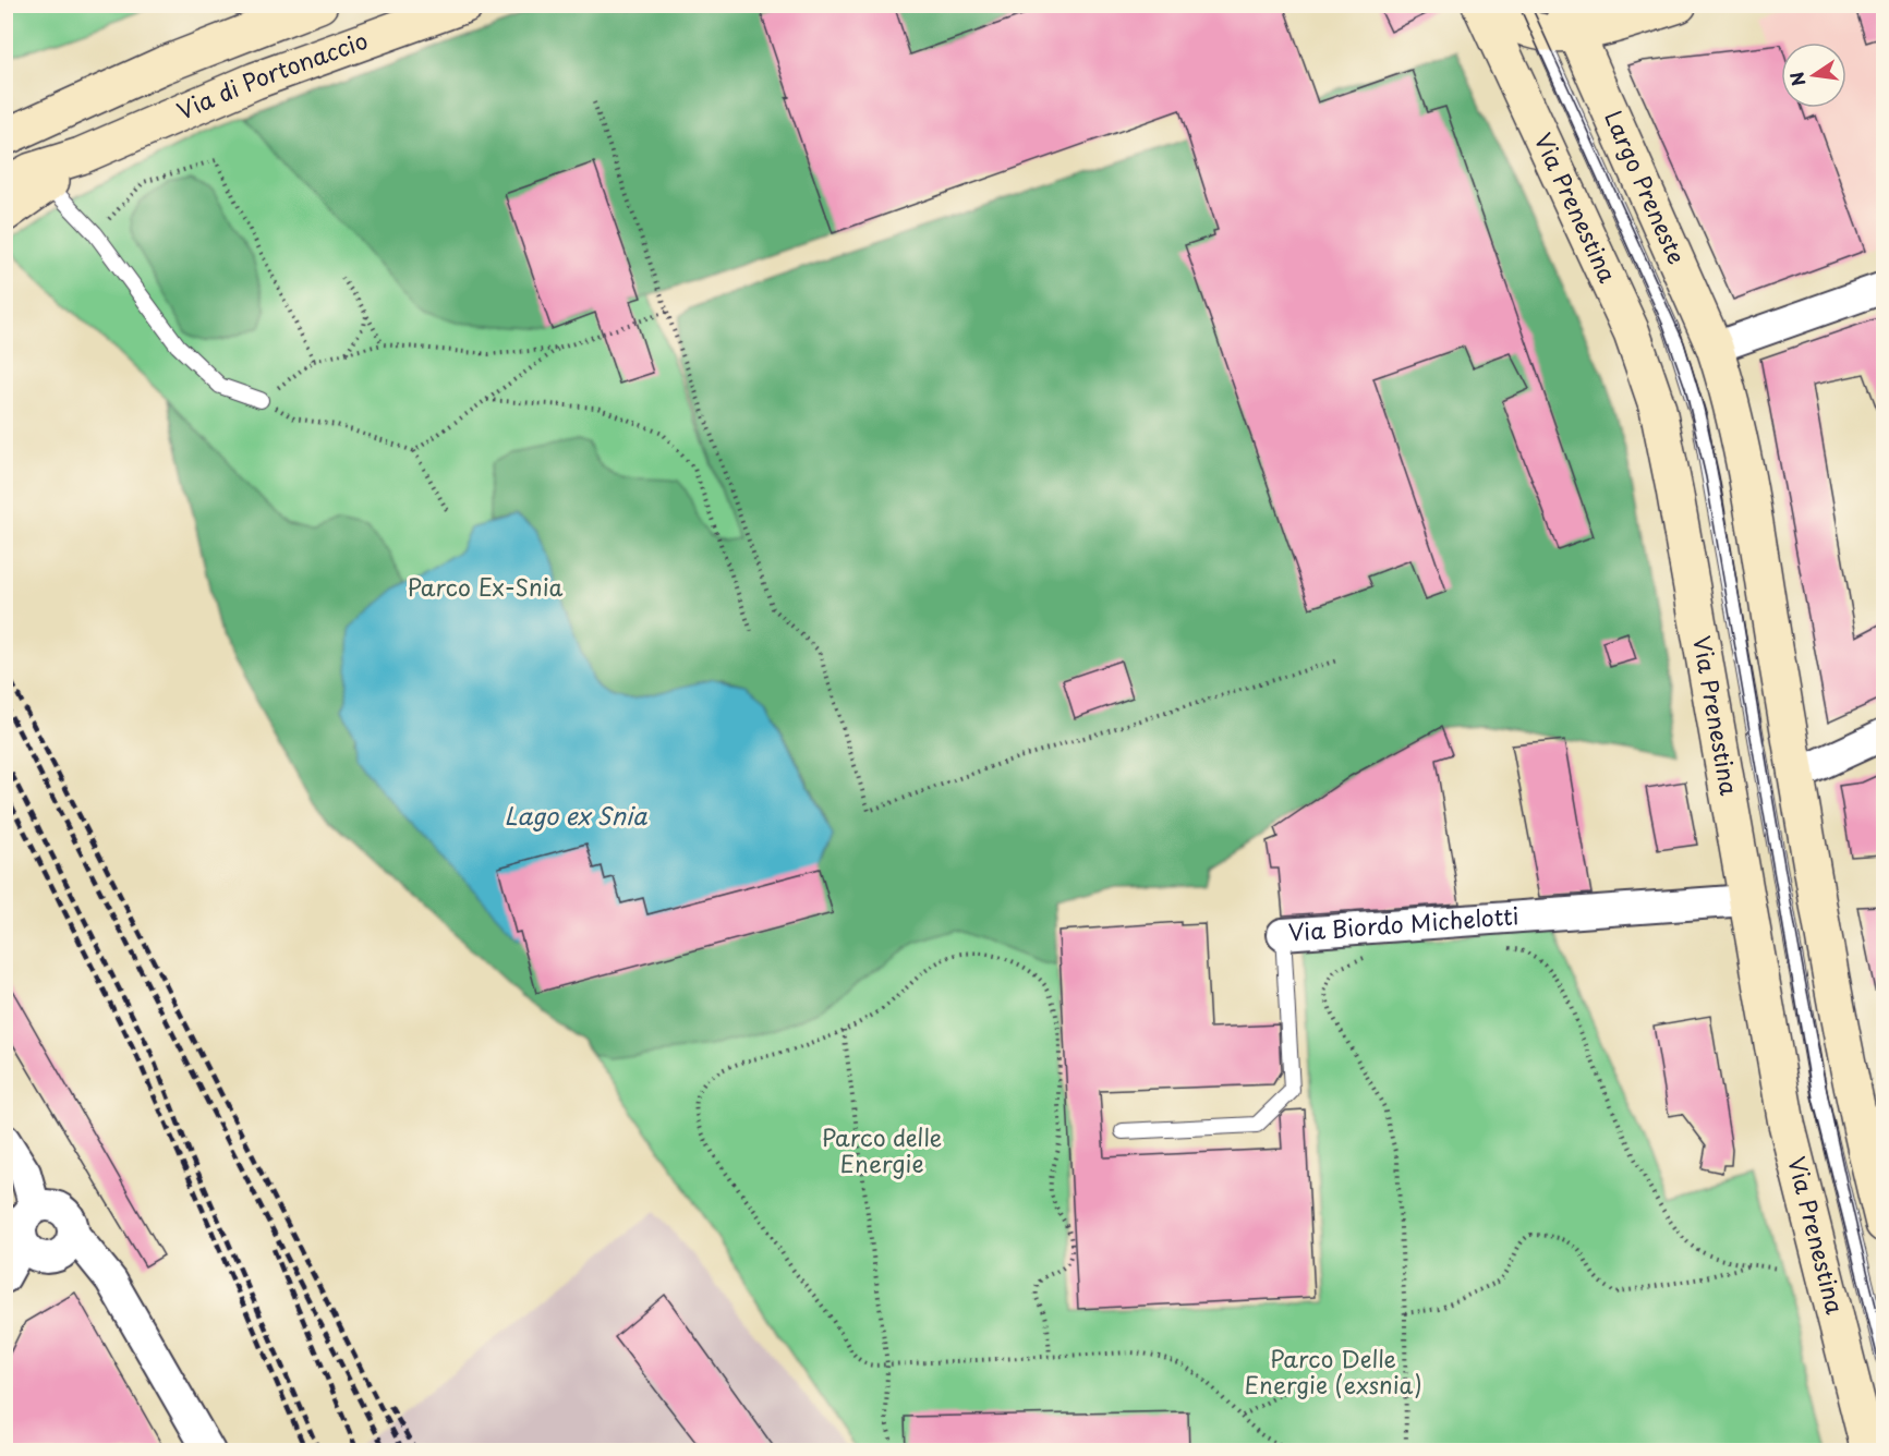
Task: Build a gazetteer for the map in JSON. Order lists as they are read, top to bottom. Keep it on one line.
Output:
{"streets":{"main road":["Via di Portonaccio","Largo Preneste","Via Prenestina"],"street":["Via Biordo Michelotti"]},"crossings":[["Largo Preneste","Via Prenestina"],["Via Prenestina","Via Biordo Michelotti"]],"water":["Lago ex Snia"],"parks":["Parco Ex-Snia","Parco delle Energie","Parco Delle Energie (exsnia)"],"north":"left"}
